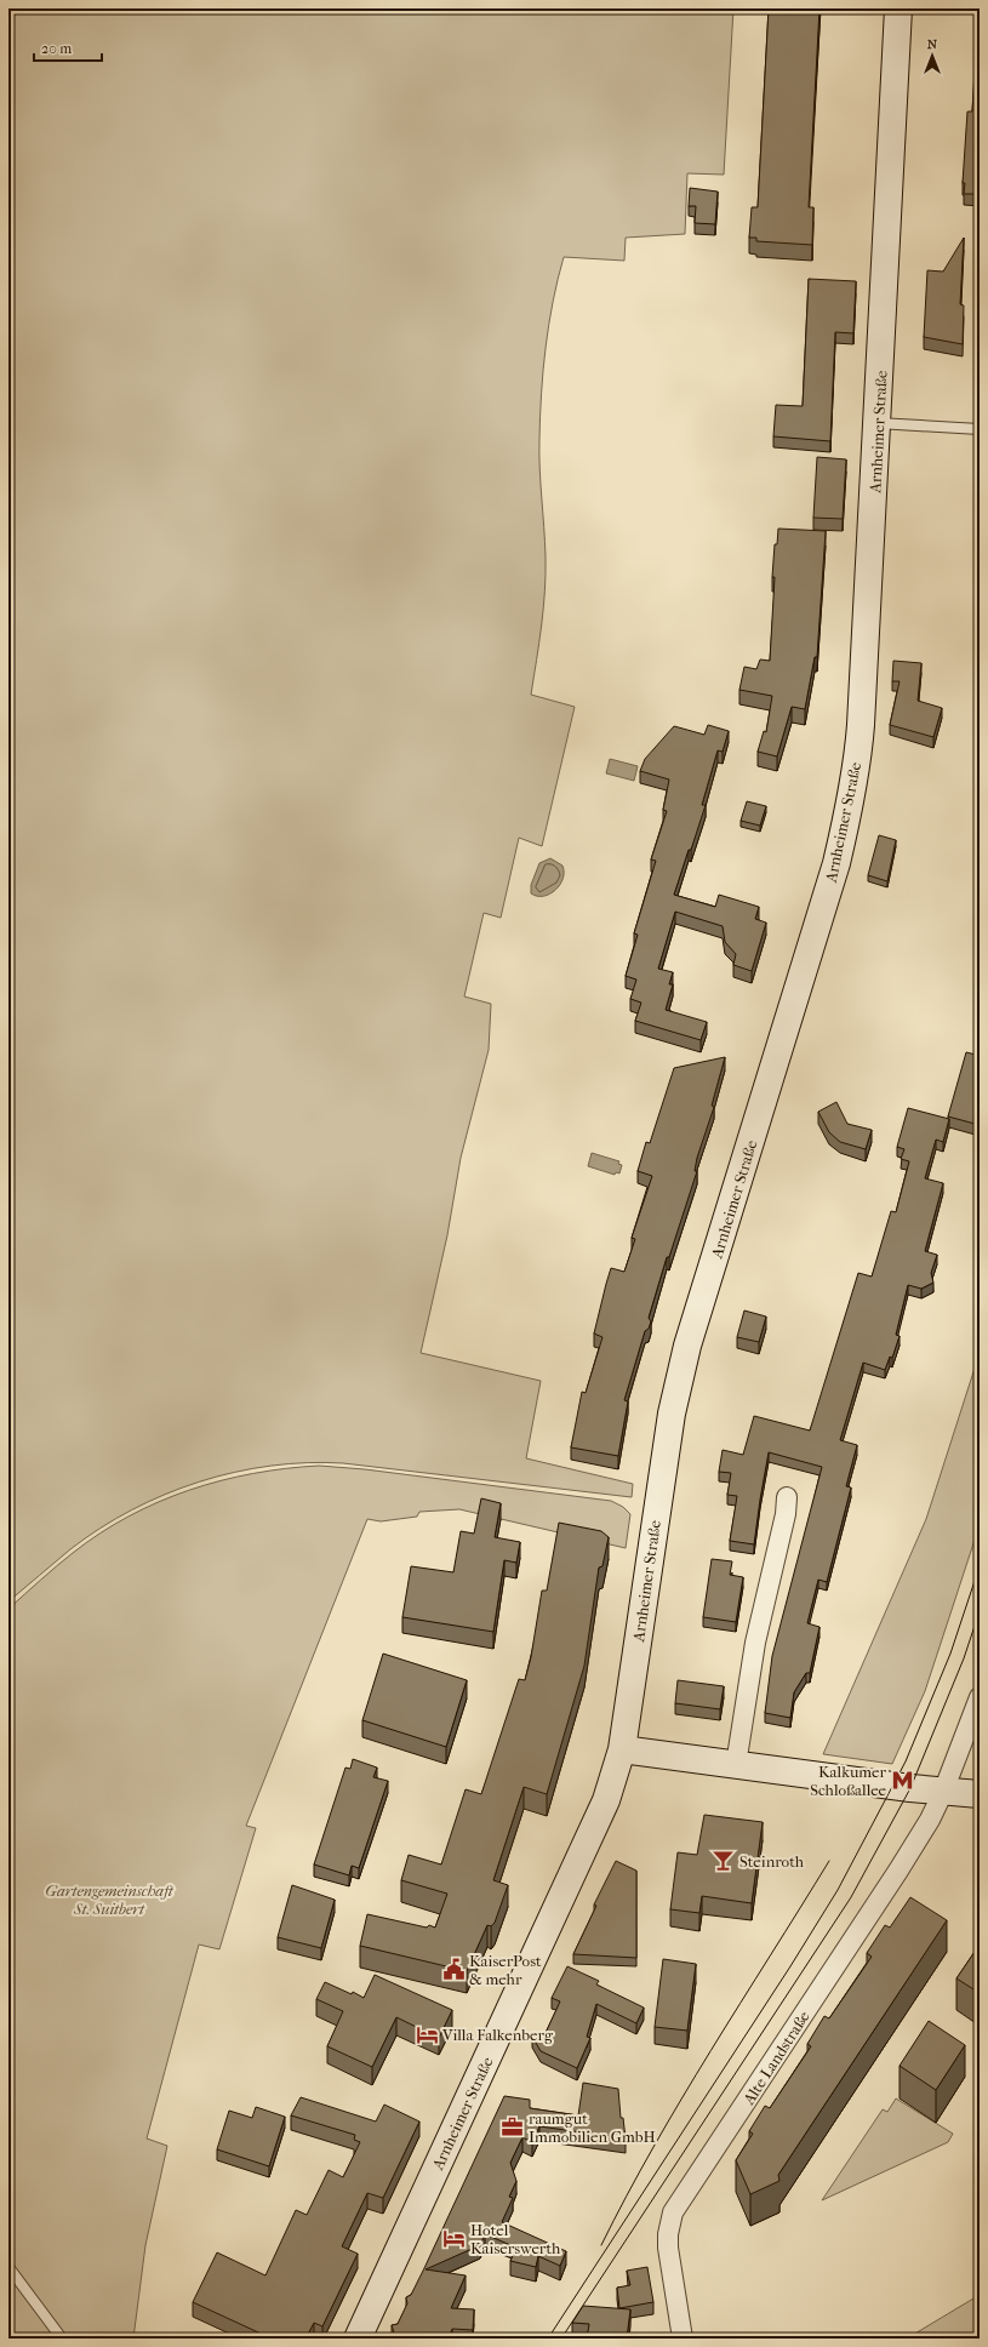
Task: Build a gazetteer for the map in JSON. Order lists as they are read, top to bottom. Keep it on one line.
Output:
{"streets":{"main road":["Arnheimer Straße"],"street":["Alte Landstraße"]},"parks":["Gartengemeinschaft St. Suitbert"],"places":{"metro station":["Kalkumer Schloßallee"],"bar":["Steinroth"],"public building":["KaiserPost & mehr"],"hotel":["Villa Falkenberg","Hotel Kaiserswerth"],"office":["raumgut Immobilien GmbH"]},"scale_bar":"20 m","north":"top"}
